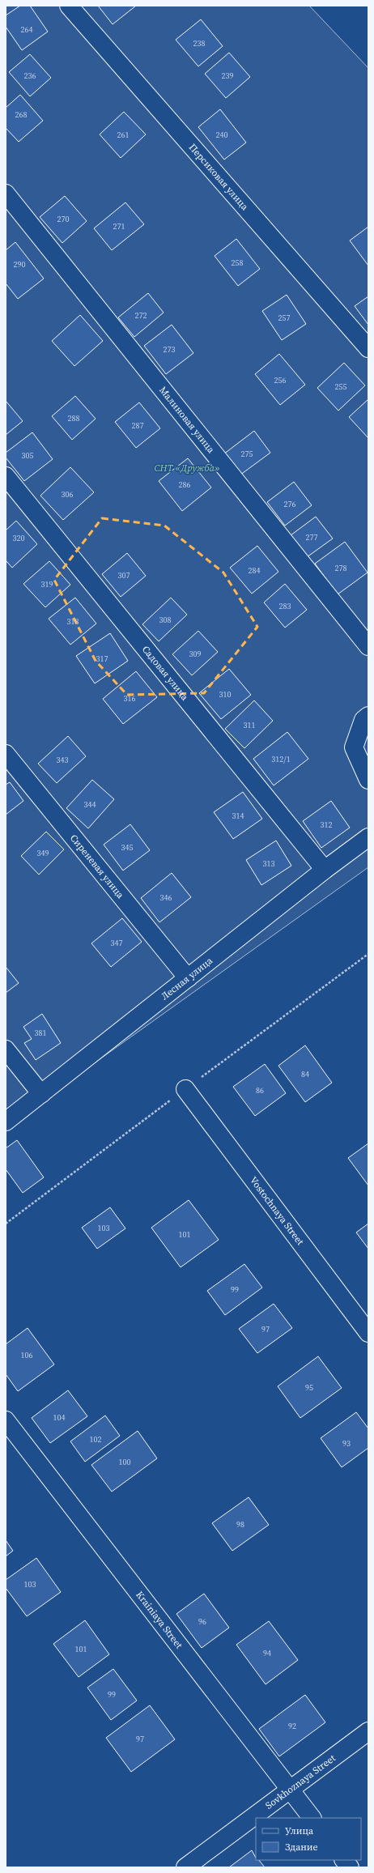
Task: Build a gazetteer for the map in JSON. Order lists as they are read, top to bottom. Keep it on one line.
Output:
{"streets":{"street":["Персиковая улица","Малиновая улица","Садовая улица","Сиреневая улица","Лесная улица","Vostochnaya Street","Krainiaya Street","Sovkhoznaya Street"]},"crossings":[["Садовая улица","Лесная улица"],["Сиреневая улица","Лесная улица"],["Krainiaya Street","Sovkhoznaya Street"]],"parks":["СНТ «Дружба»"],"house_numbers":["264","238","236","239","268","261","240","270","271","258","290","272","257","273","256","255","288","287","275","305","286","306","276","277","320","278","284","307","319","283","308","318","309","317","310","316","311","312/1","343","344","314","312","345","349","313","346","347","381","84","86","103","101","99","97","106","95","104","102","93","100","98","103","96","101","94","99","92","97"],"legend":["Улица","Здание"]}
